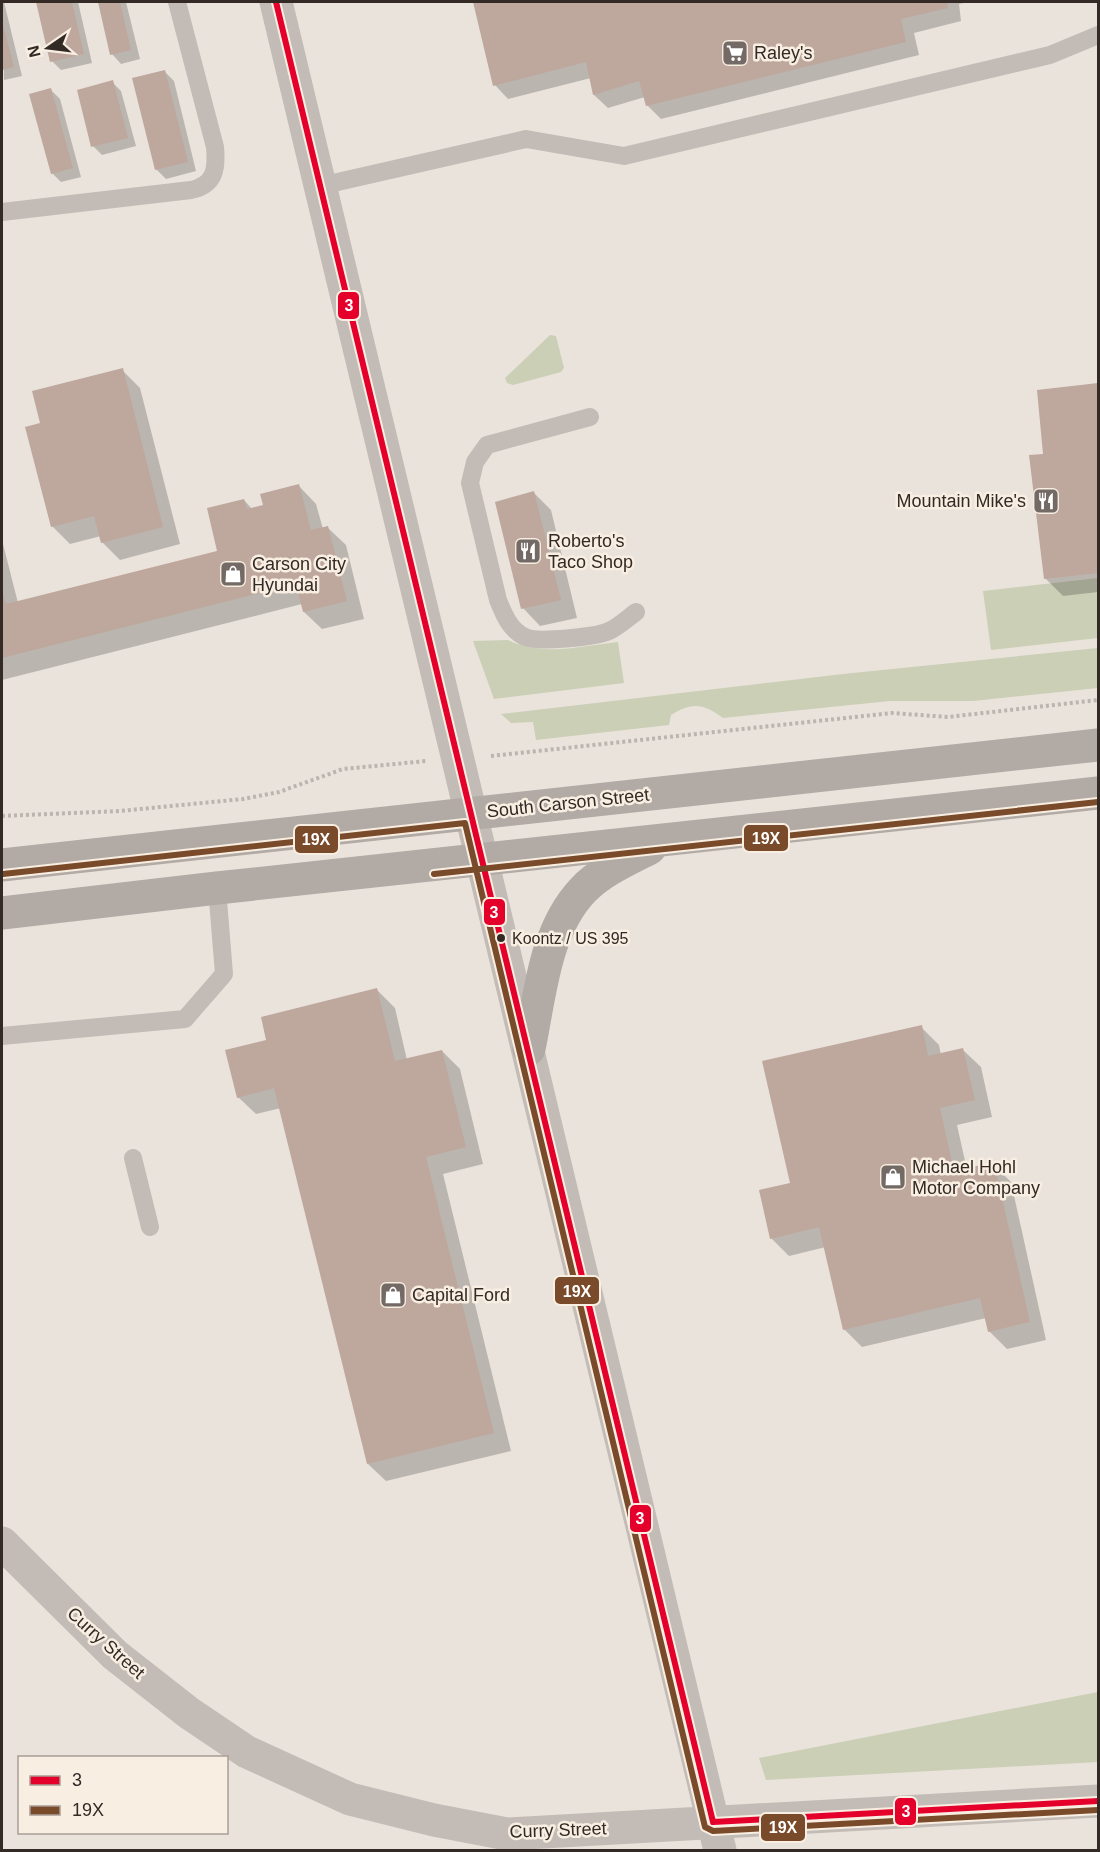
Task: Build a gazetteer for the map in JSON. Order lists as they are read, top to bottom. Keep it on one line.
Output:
{"streets":{"main road":["South Carson Street"],"street":["Curry Street"]},"places":{"supermarket":["Raley's"],"restaurant":["Mountain Mike's","Roberto's Taco Shop"],"shop":["Carson City Hyundai","Michael Hohl Motor Company","Capital Ford"],"other":["Koontz / US 395"]},"lines":["transit line 3","transit line 19X"],"legend":["3","19X"],"north":"left"}
